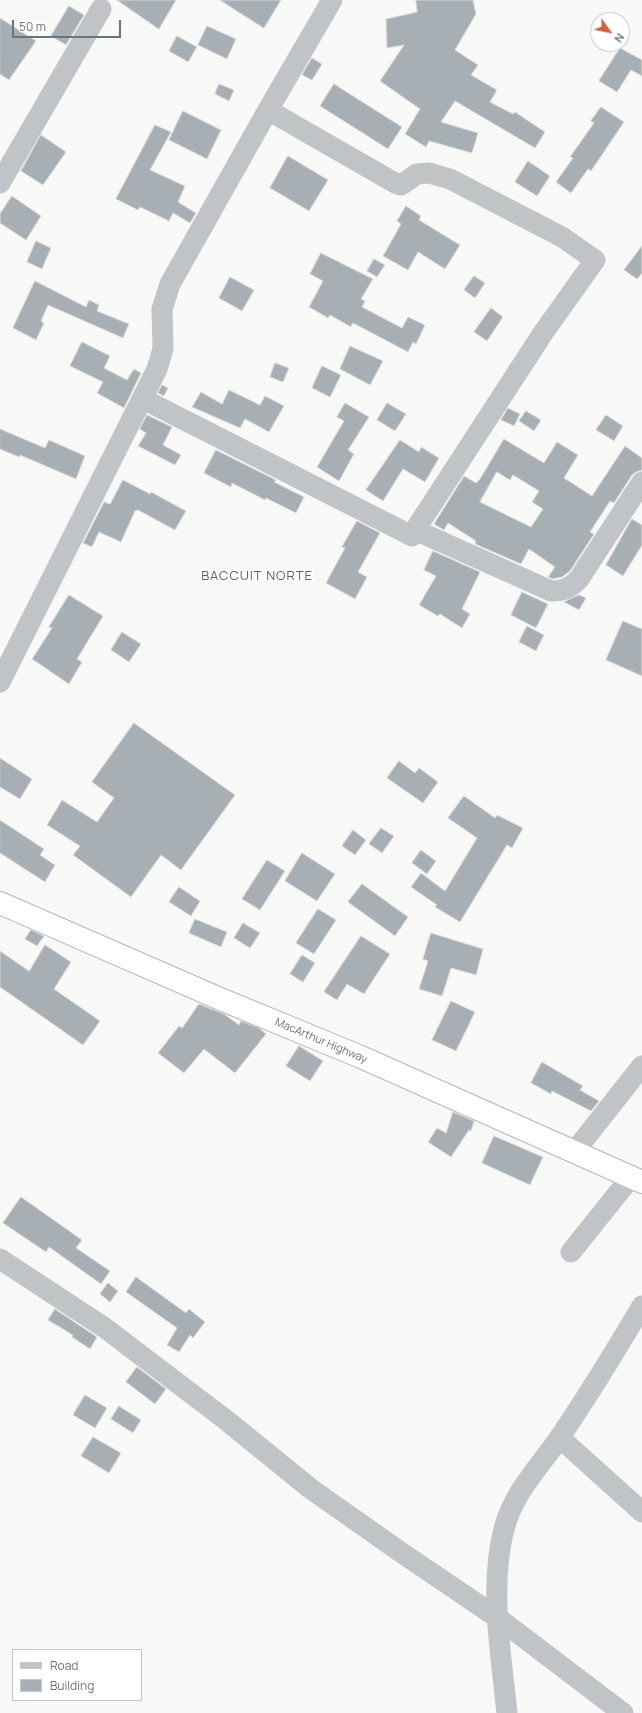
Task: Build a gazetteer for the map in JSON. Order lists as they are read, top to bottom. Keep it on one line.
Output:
{"streets":{"highway":["MacArthur Highway"]},"districts":["BACCUIT NORTE"],"legend":["Road","Building"],"scale_bar":"50 m","north":"bottom right"}
